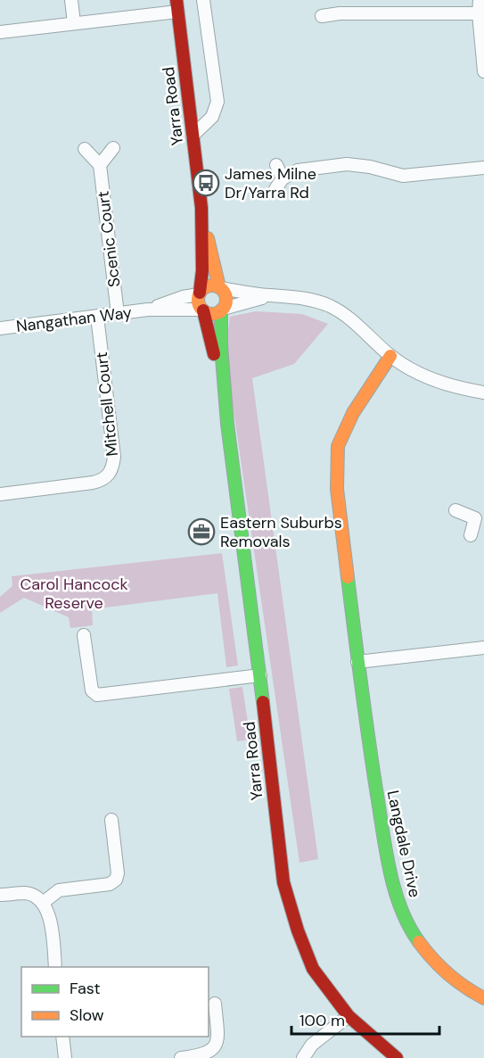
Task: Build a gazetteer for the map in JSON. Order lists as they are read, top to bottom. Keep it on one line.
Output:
{"streets":{"main road":["Yarra Road","Langdale Drive"],"street":["Scenic Court","Nangathan Way","Mitchell Court"]},"crossings":[["Yarra Road","Nangathan Way"],["Scenic Court","Nangathan Way"],["Nangathan Way","Mitchell Court"]],"parks":["Carol Hancock Reserve"],"places":{"bus stop":["James Milne Dr/Yarra Rd"],"office":["Eastern Suburbs Removals"]},"legend":["Fast","Slow"],"scale_bar":"100 m"}
